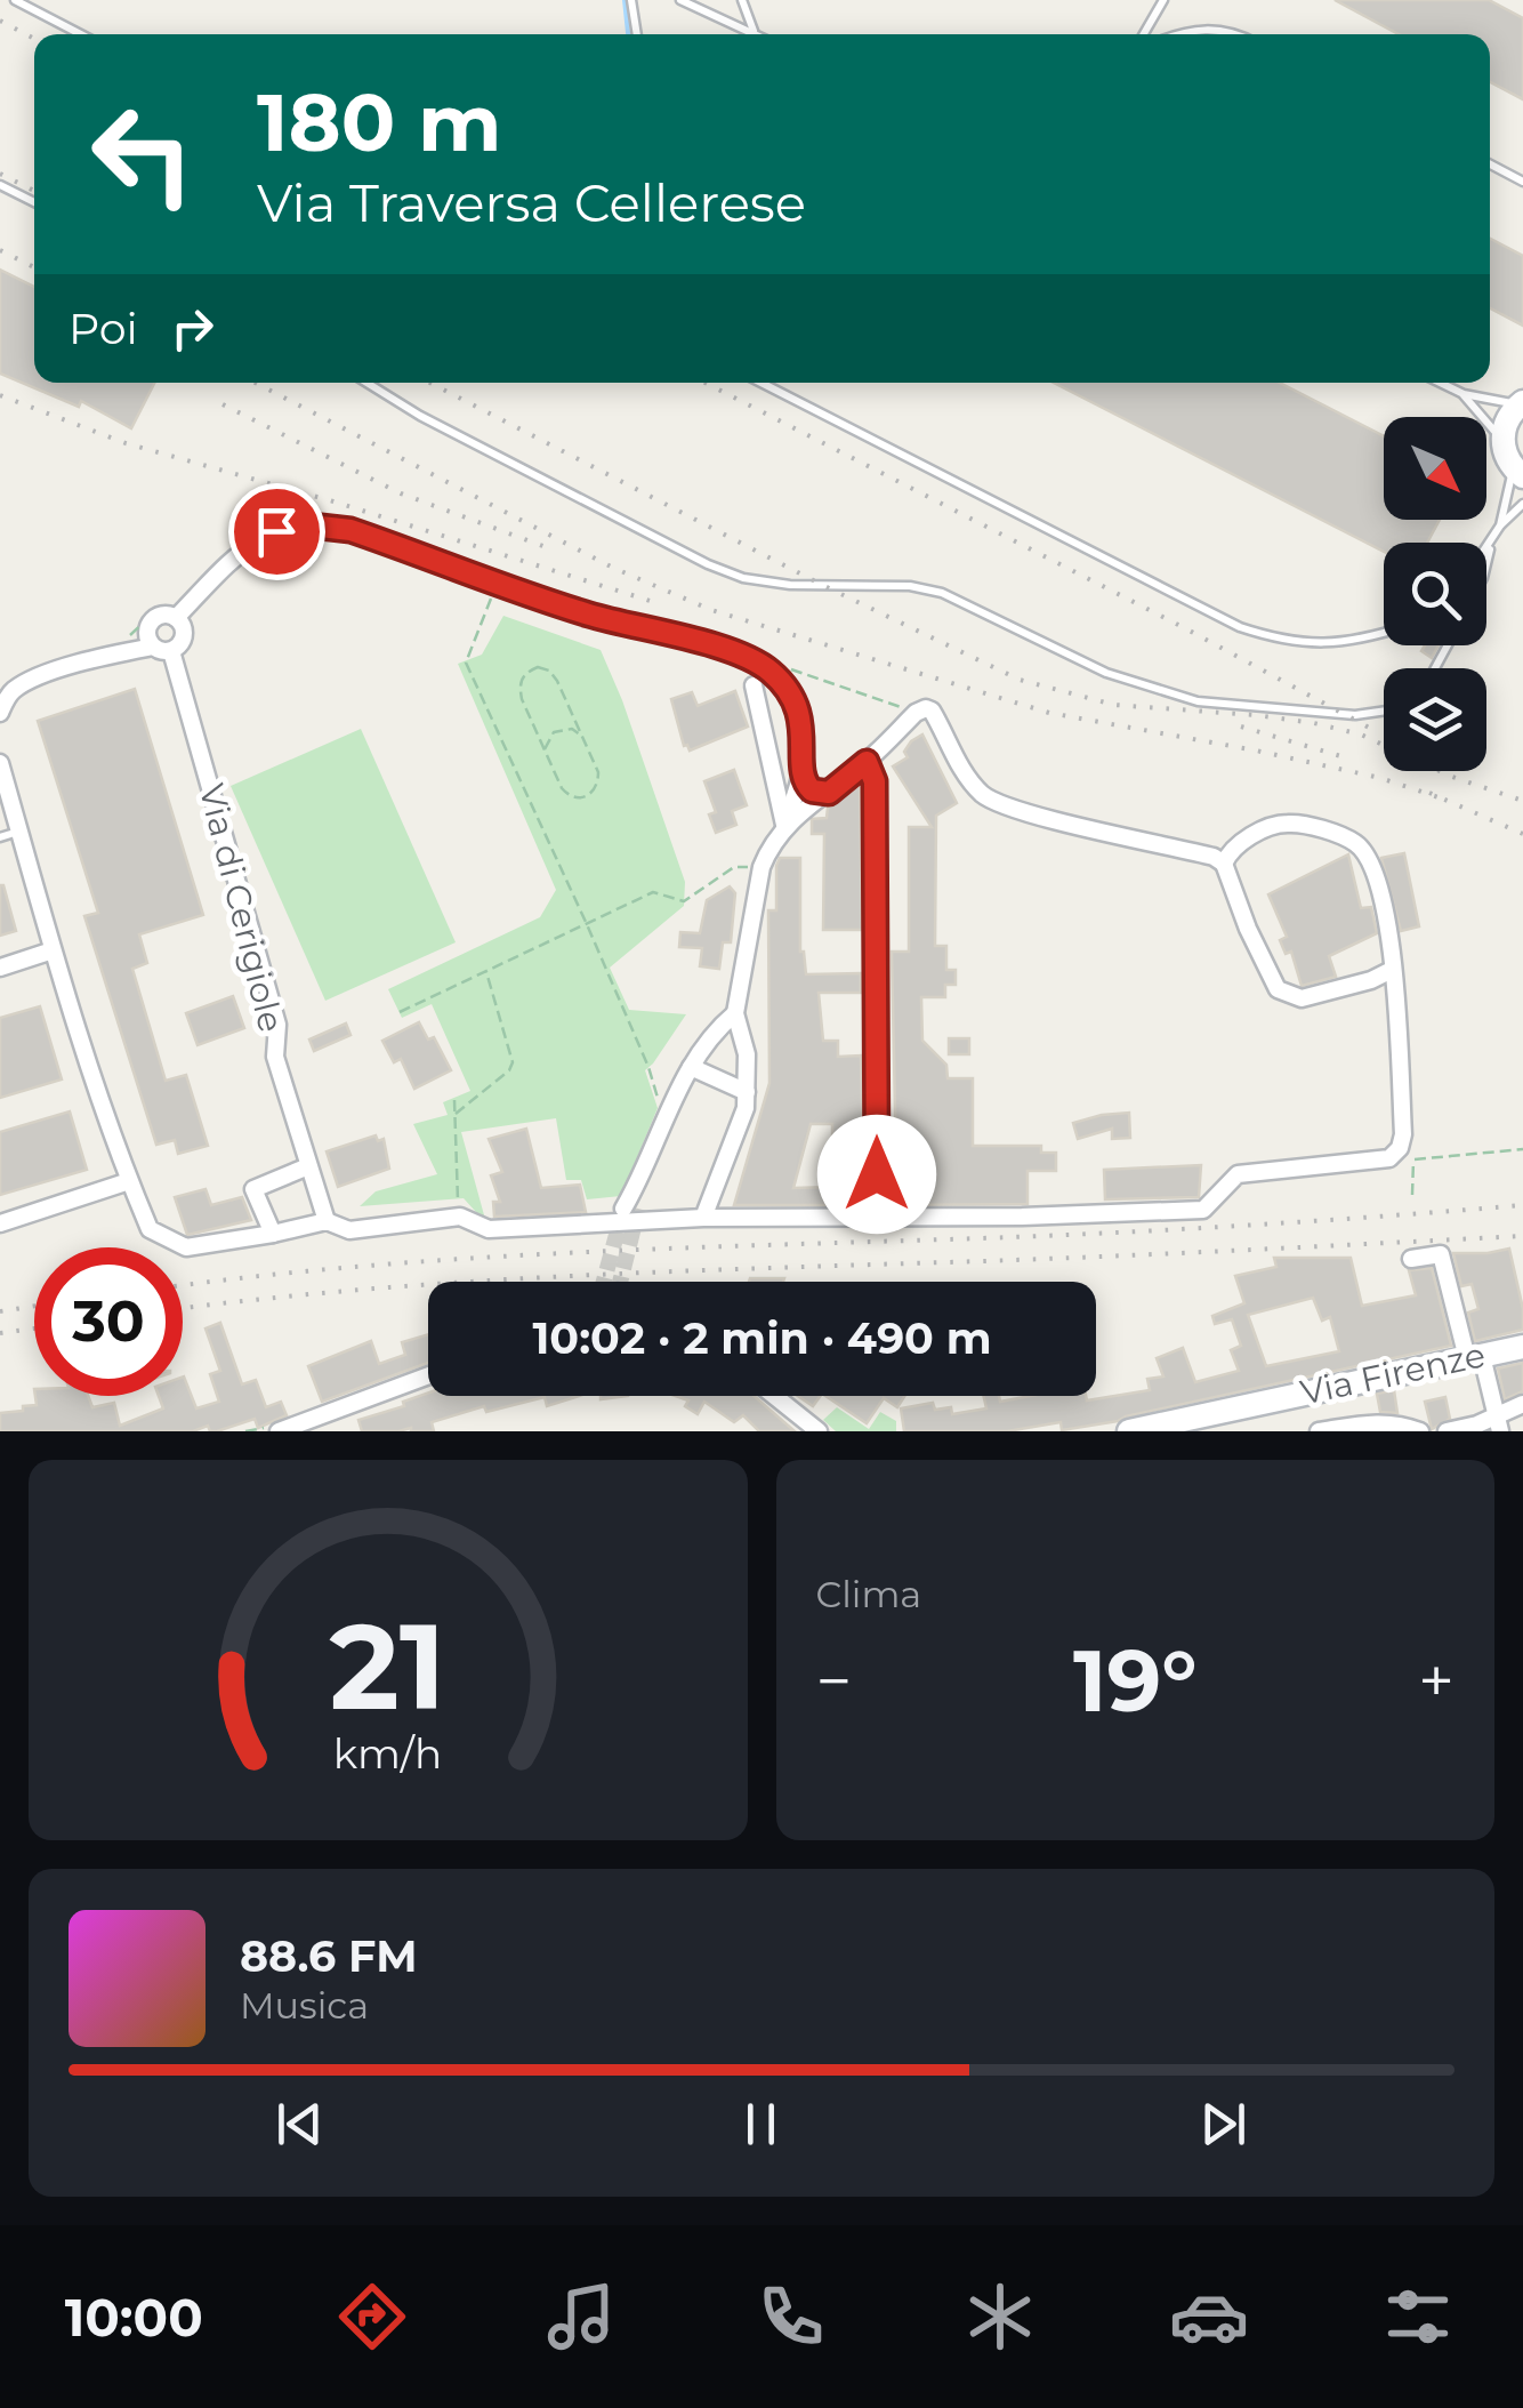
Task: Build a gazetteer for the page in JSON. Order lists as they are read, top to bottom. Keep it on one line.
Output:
{"streets":{"main road":["Via Firenze"],"street":["Via di Cerigiole"]},"north":"bottom right","page":{"turn":["180 m","Via Traversa Cellerese"],"then":"Poi","limit":"30","trip":"10:02 · 2 min · 490 m","tile":"Clima","heat":["−","19°","+"],"song":["88.6 FM","Musica"],"tabs":"10:00","gauge":["21","km/h"]}}
